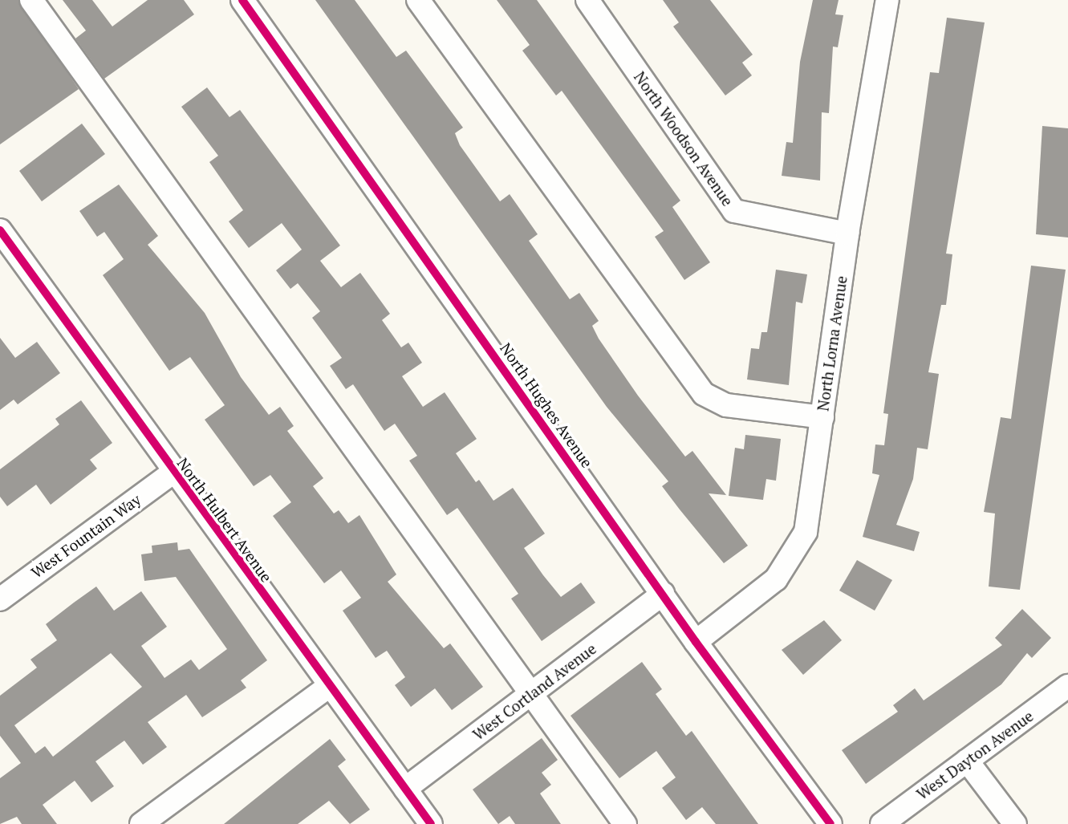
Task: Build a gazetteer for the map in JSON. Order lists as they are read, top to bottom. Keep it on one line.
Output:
{"streets":{"street":["North Woodson Avenue","North Lorna Avenue","North Hughes Avenue","North Hulbert Avenue","West Fountain Way","West Cortland Avenue","West Dayton Avenue"]},"crossings":[["North Woodson Avenue","North Lorna Avenue"],["North Lorna Avenue","North Hughes Avenue"],["North Hughes Avenue","West Cortland Avenue"],["North Hulbert Avenue","West Fountain Way"],["North Hulbert Avenue","West Cortland Avenue"]]}
